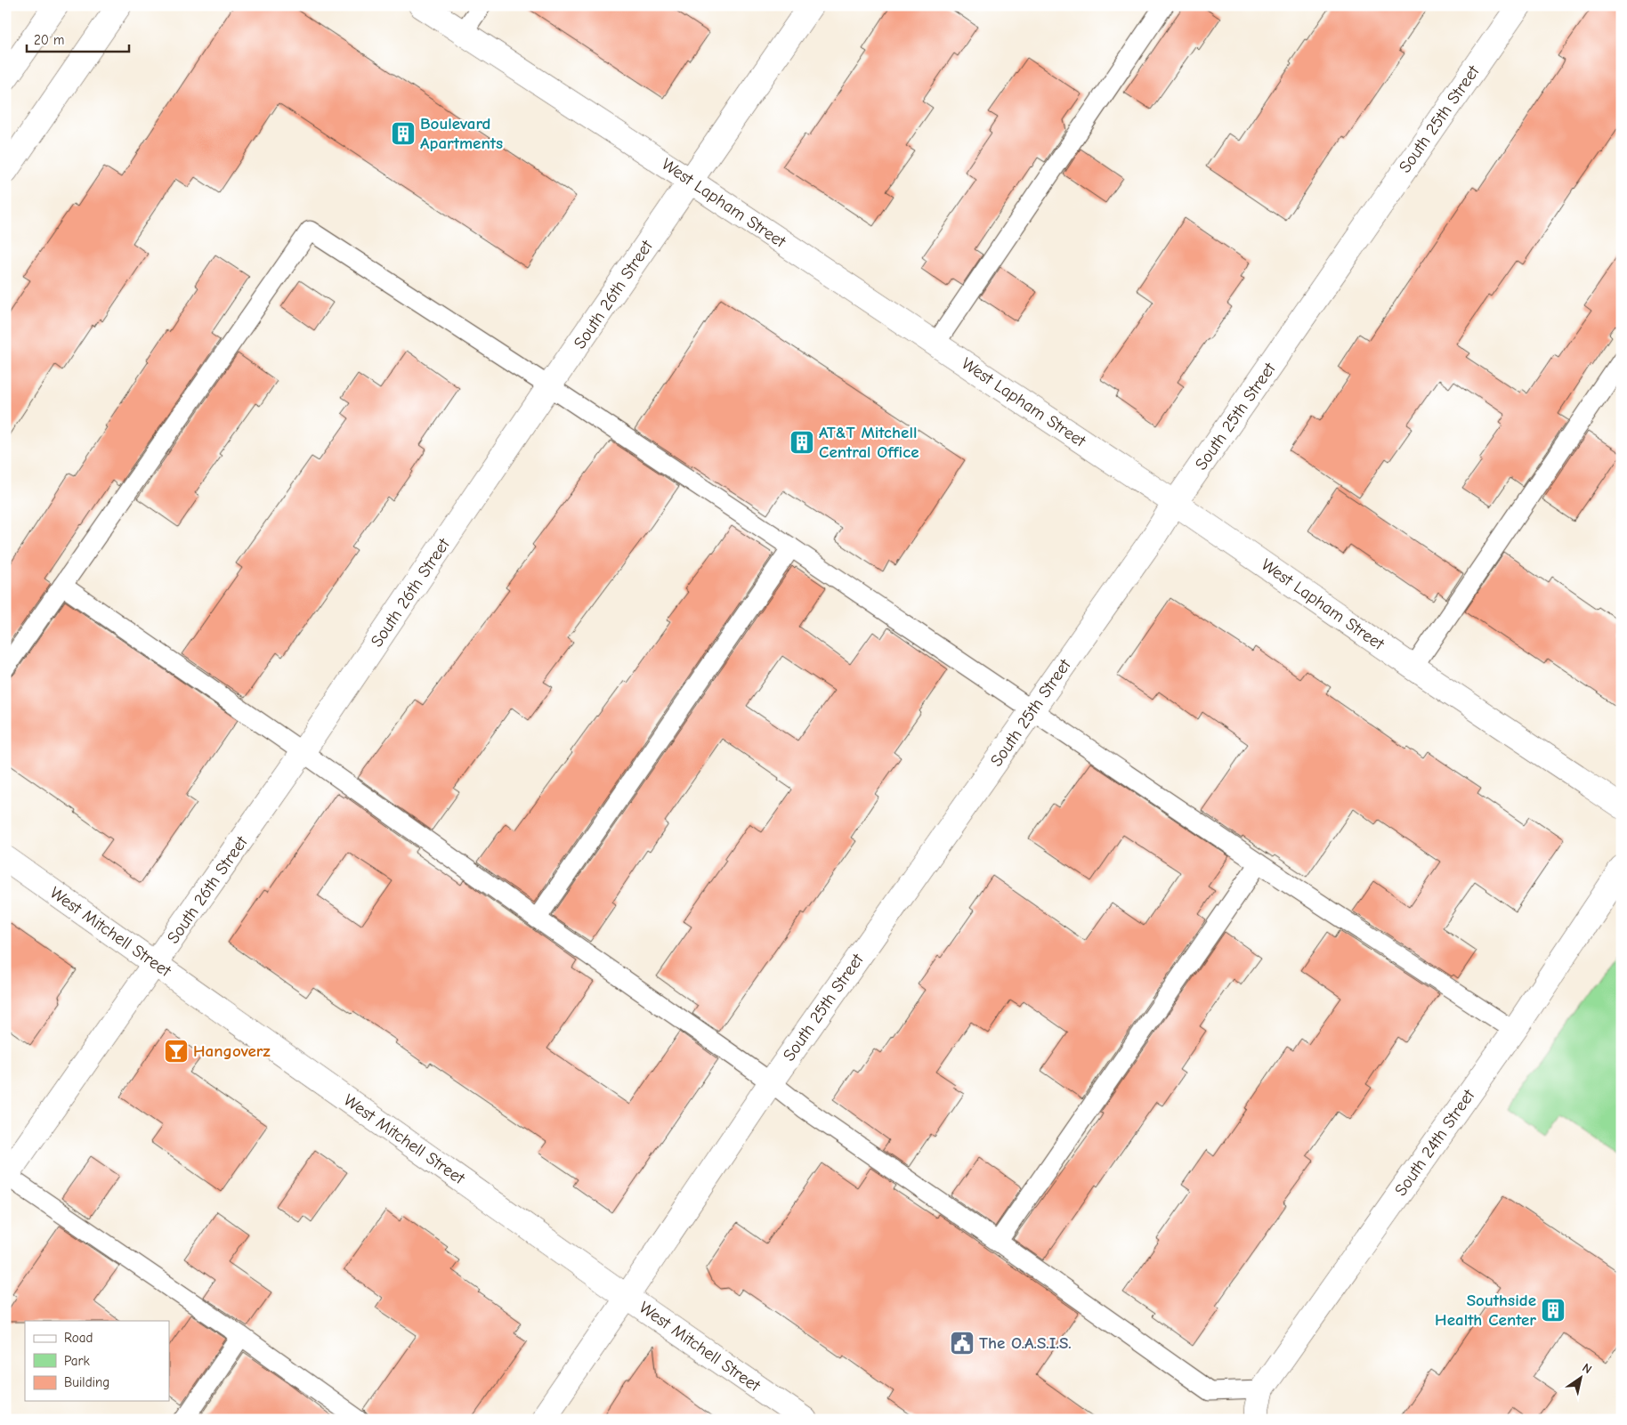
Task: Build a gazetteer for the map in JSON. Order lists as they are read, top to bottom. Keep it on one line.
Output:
{"streets":{"street":["South 25th Street","West Lapham Street","South 26th Street","West Mitchell Street","South 24th Street"]},"crossings":[["South 25th Street","West Lapham Street"],["South 25th Street","West Mitchell Street"],["West Lapham Street","South 26th Street"],["South 26th Street","West Mitchell Street"]],"places":{"building":["Boulevard Apartments","AT&T Mitchell Central Office","Southside Health Center"],"bar":["Hangoverz"],"public building":["The O.A.S.I.S."]},"legend":["Road","Park","Building"],"scale_bar":"20 m","north":"top right"}
